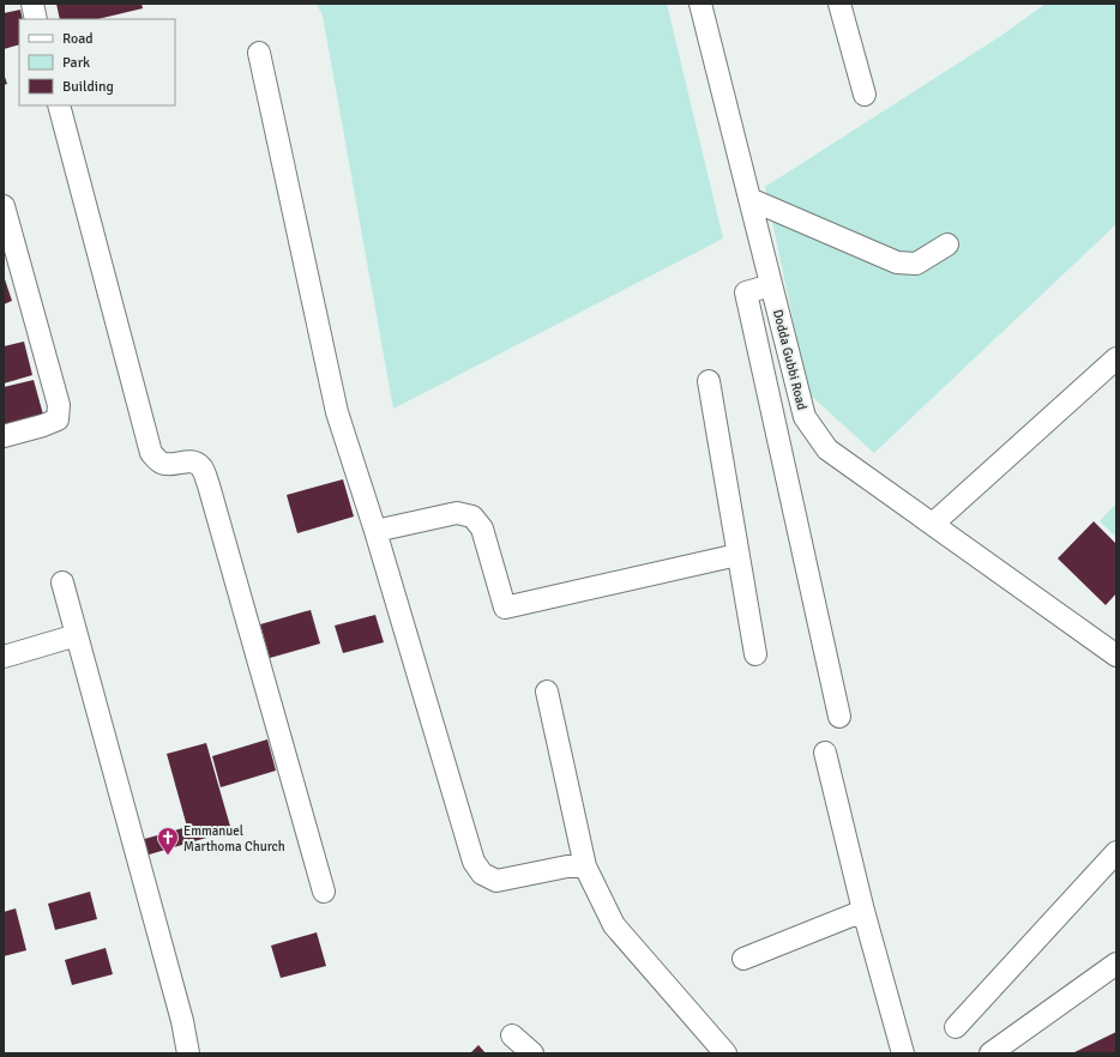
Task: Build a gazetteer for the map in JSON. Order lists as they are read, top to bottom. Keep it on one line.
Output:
{"streets":{"street":["Dodda Gubbi Road"]},"places":{"church":["Emmanuel Marthoma Church"]},"legend":["Road","Park","Building"]}
